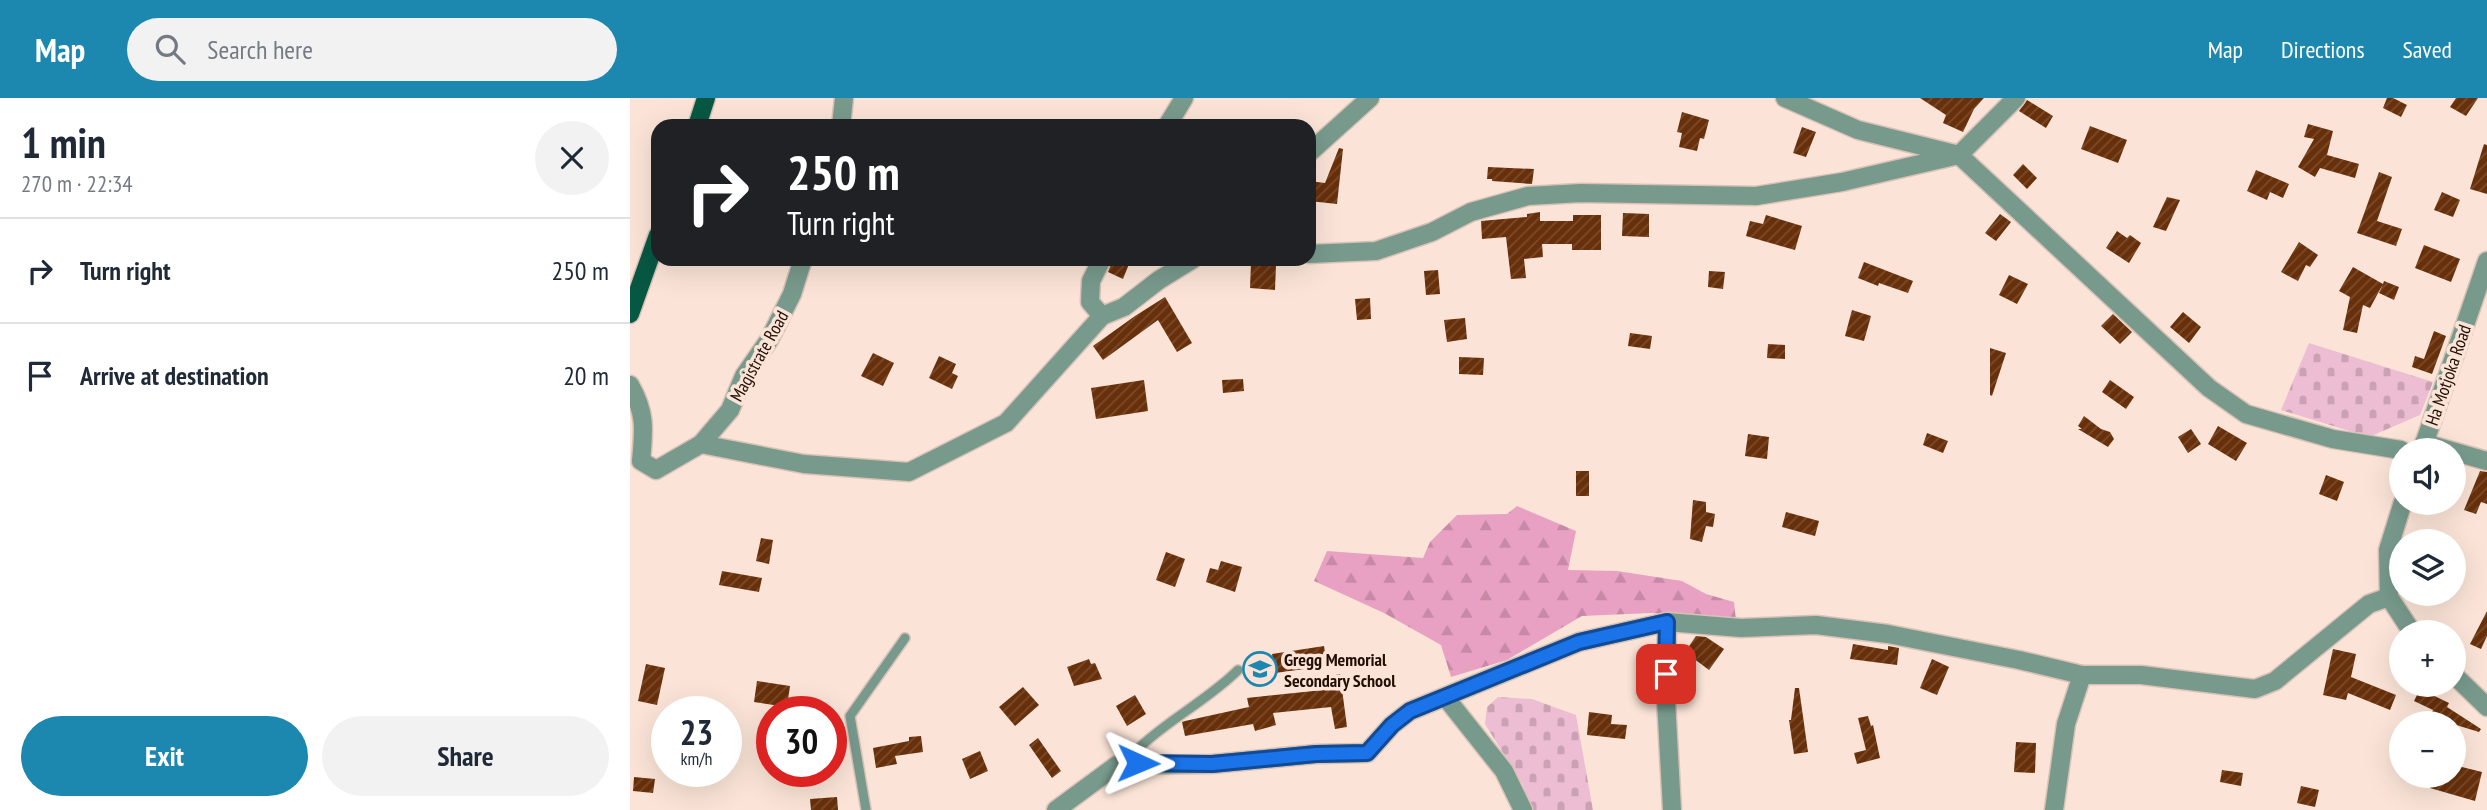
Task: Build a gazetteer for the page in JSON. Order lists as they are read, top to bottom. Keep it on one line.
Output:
{"streets":{"street":["Magistrate Road","Ha Motjoka Road"]},"places":{"school or university":["Gregg Memorial Secondary School"]},"page":{"header":"Map","search":"Search here","nav":["Map","Directions","Saved"],"heading":["1 min","270 m · 22:34"],"turn":["250 m","Turn right"],"list":[{"name":"Turn right","value":"250 m"},{"name":"Arrive at destination","value":"20 m"}],"map_buttons":["+","−"],"speed":"23 km/h","limit":"30","buttons":["Exit","Share"]}}
